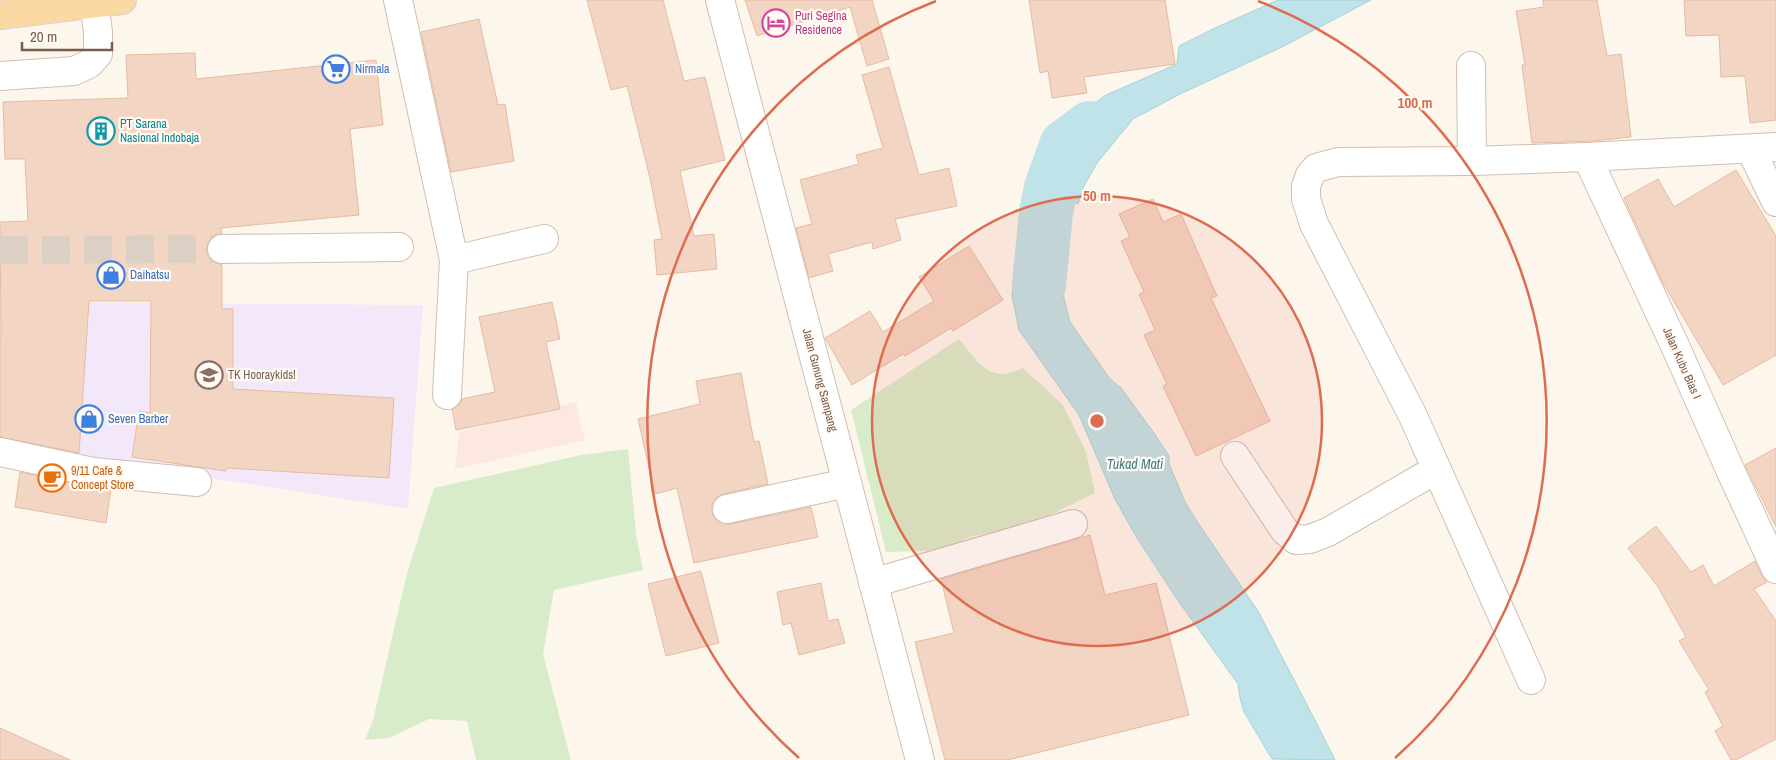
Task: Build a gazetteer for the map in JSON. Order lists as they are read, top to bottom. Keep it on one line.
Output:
{"streets":{"street":["Jalan Kubu Bias I","Jalan Gunung Sampang"]},"water":["Tukad Mati"],"places":{"hotel":["Puri Segina Residence"],"supermarket":["Nirmala"],"building":["PT Sarana Nasional Indobaja"],"shop":["Daihatsu","Seven Barber"],"school or university":["TK Hooraykids!"],"cafe":["9/11 Cafe & Concept Store"]},"scale_bar":"20 m","rings":["100 m","50 m"]}
